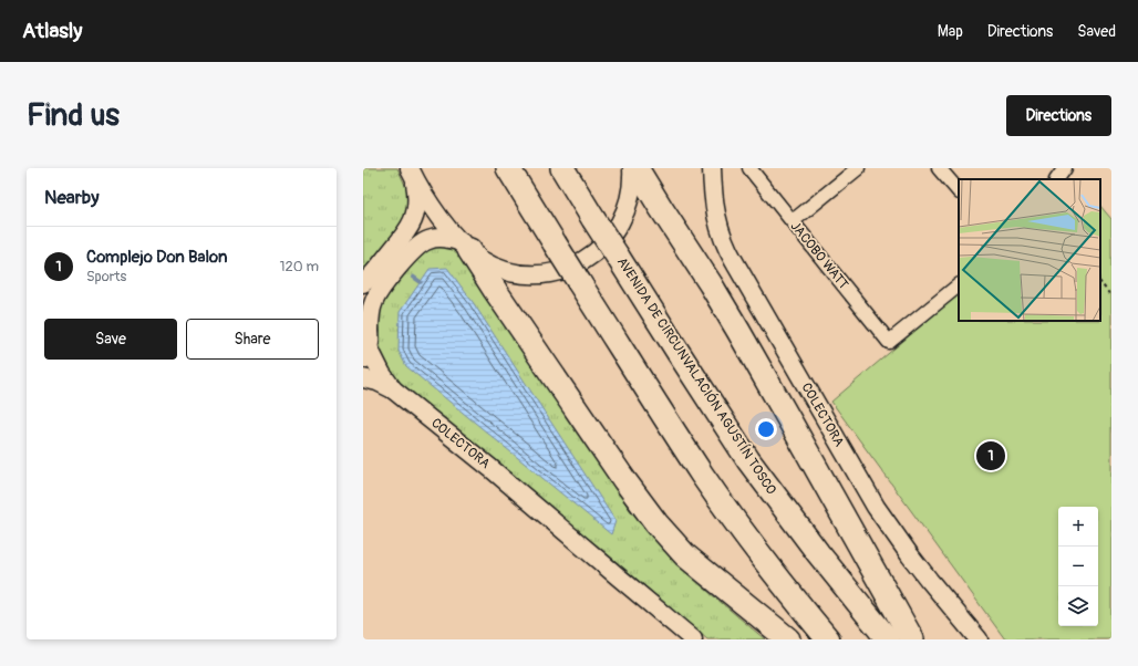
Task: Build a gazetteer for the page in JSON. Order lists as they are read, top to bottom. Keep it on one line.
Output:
{"streets":{"highway":["AVENIDA DE CIRCUNVALACIÓN AGUSTÍN TOSCO"],"main road":["COLECTORA"],"street":["JACOBO WATT"]},"page":{"header":"Atlasly","nav":["Map","Directions","Saved"],"buttons":["Directions",["Save","Share"]],"title":"Find us","heading":"Nearby","list":[{"mark":"1","name":"Complejo Don Balon","note":"Sports","value":"120 m"}],"pins":"1","map_buttons":["+","−"]}}
